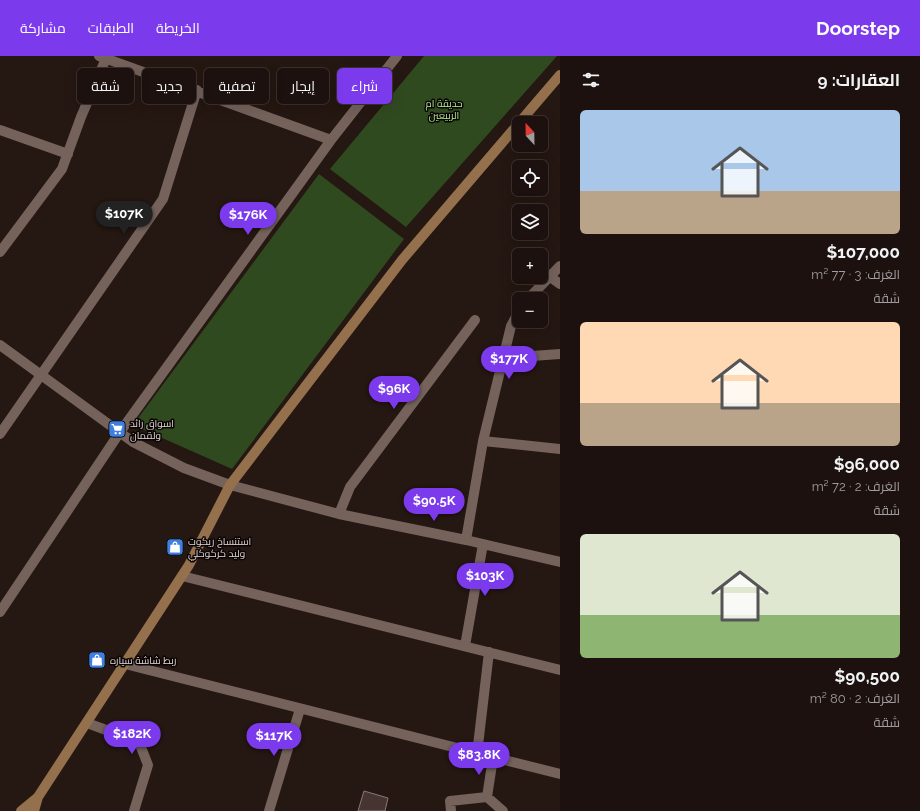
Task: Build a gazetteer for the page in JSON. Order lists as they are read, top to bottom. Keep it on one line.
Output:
{"parks":["حديقة ام الربيعين"],"places":{"supermarket":["اسواق رائد ولقمان"],"shop":["استنساخ ريكوت وليد كركوكلي","ربط شاشة سياره"]},"north":"top","page":{"header":"Doorstep","nav":["الخريطة","الطبقات","مشاركة"],"heading":"العقارات: 9","chip":["شراء","إيجار","تصفية","جديد","شقة"],"list":[{"name":"$107,000","note":"الغرف: 3 · 77 m² · شقة"},{"name":"$96,000","note":"الغرف: 2 · 72 m² · شقة"},{"name":"$90,500","note":"الغرف: 2 · 80 m² · شقة"}],"map_buttons":["+","−"],"price":["$107K","$176K","$177K","$96K","$90.5K","$103K","$182K","$117K","$83.8K"]}}
